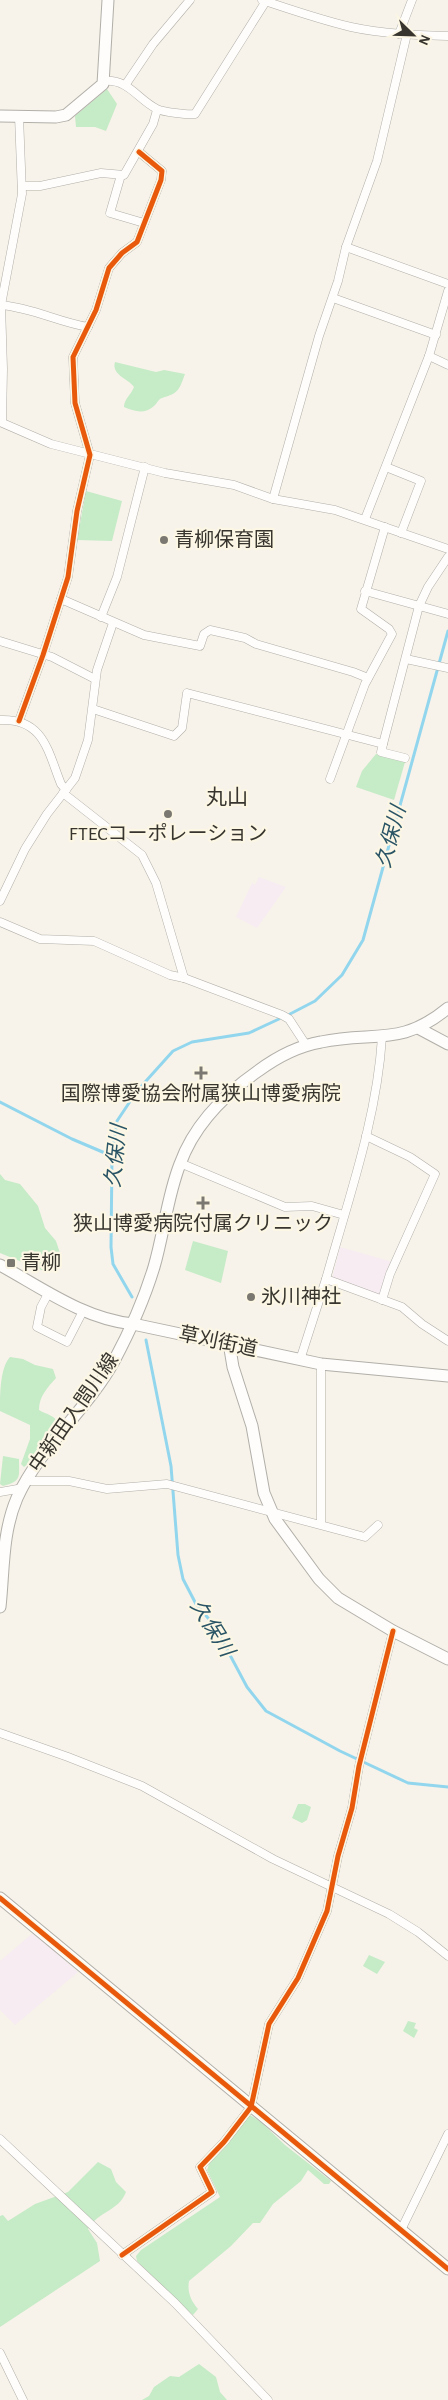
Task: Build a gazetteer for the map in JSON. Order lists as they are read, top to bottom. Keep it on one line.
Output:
{"streets":{"street":["草刈街道","中新田入間川線"]},"crossings":[["草刈街道","中新田入間川線"]],"districts":["丸山"],"water":["久保川"],"places":{"other":["青柳保育園","FTECコーポレーション","氷川神社"],"health":["国際博愛協会附属狭山博愛病院","狭山博愛病院付属クリニック"],"transit":["青柳"]},"north":"bottom right"}
